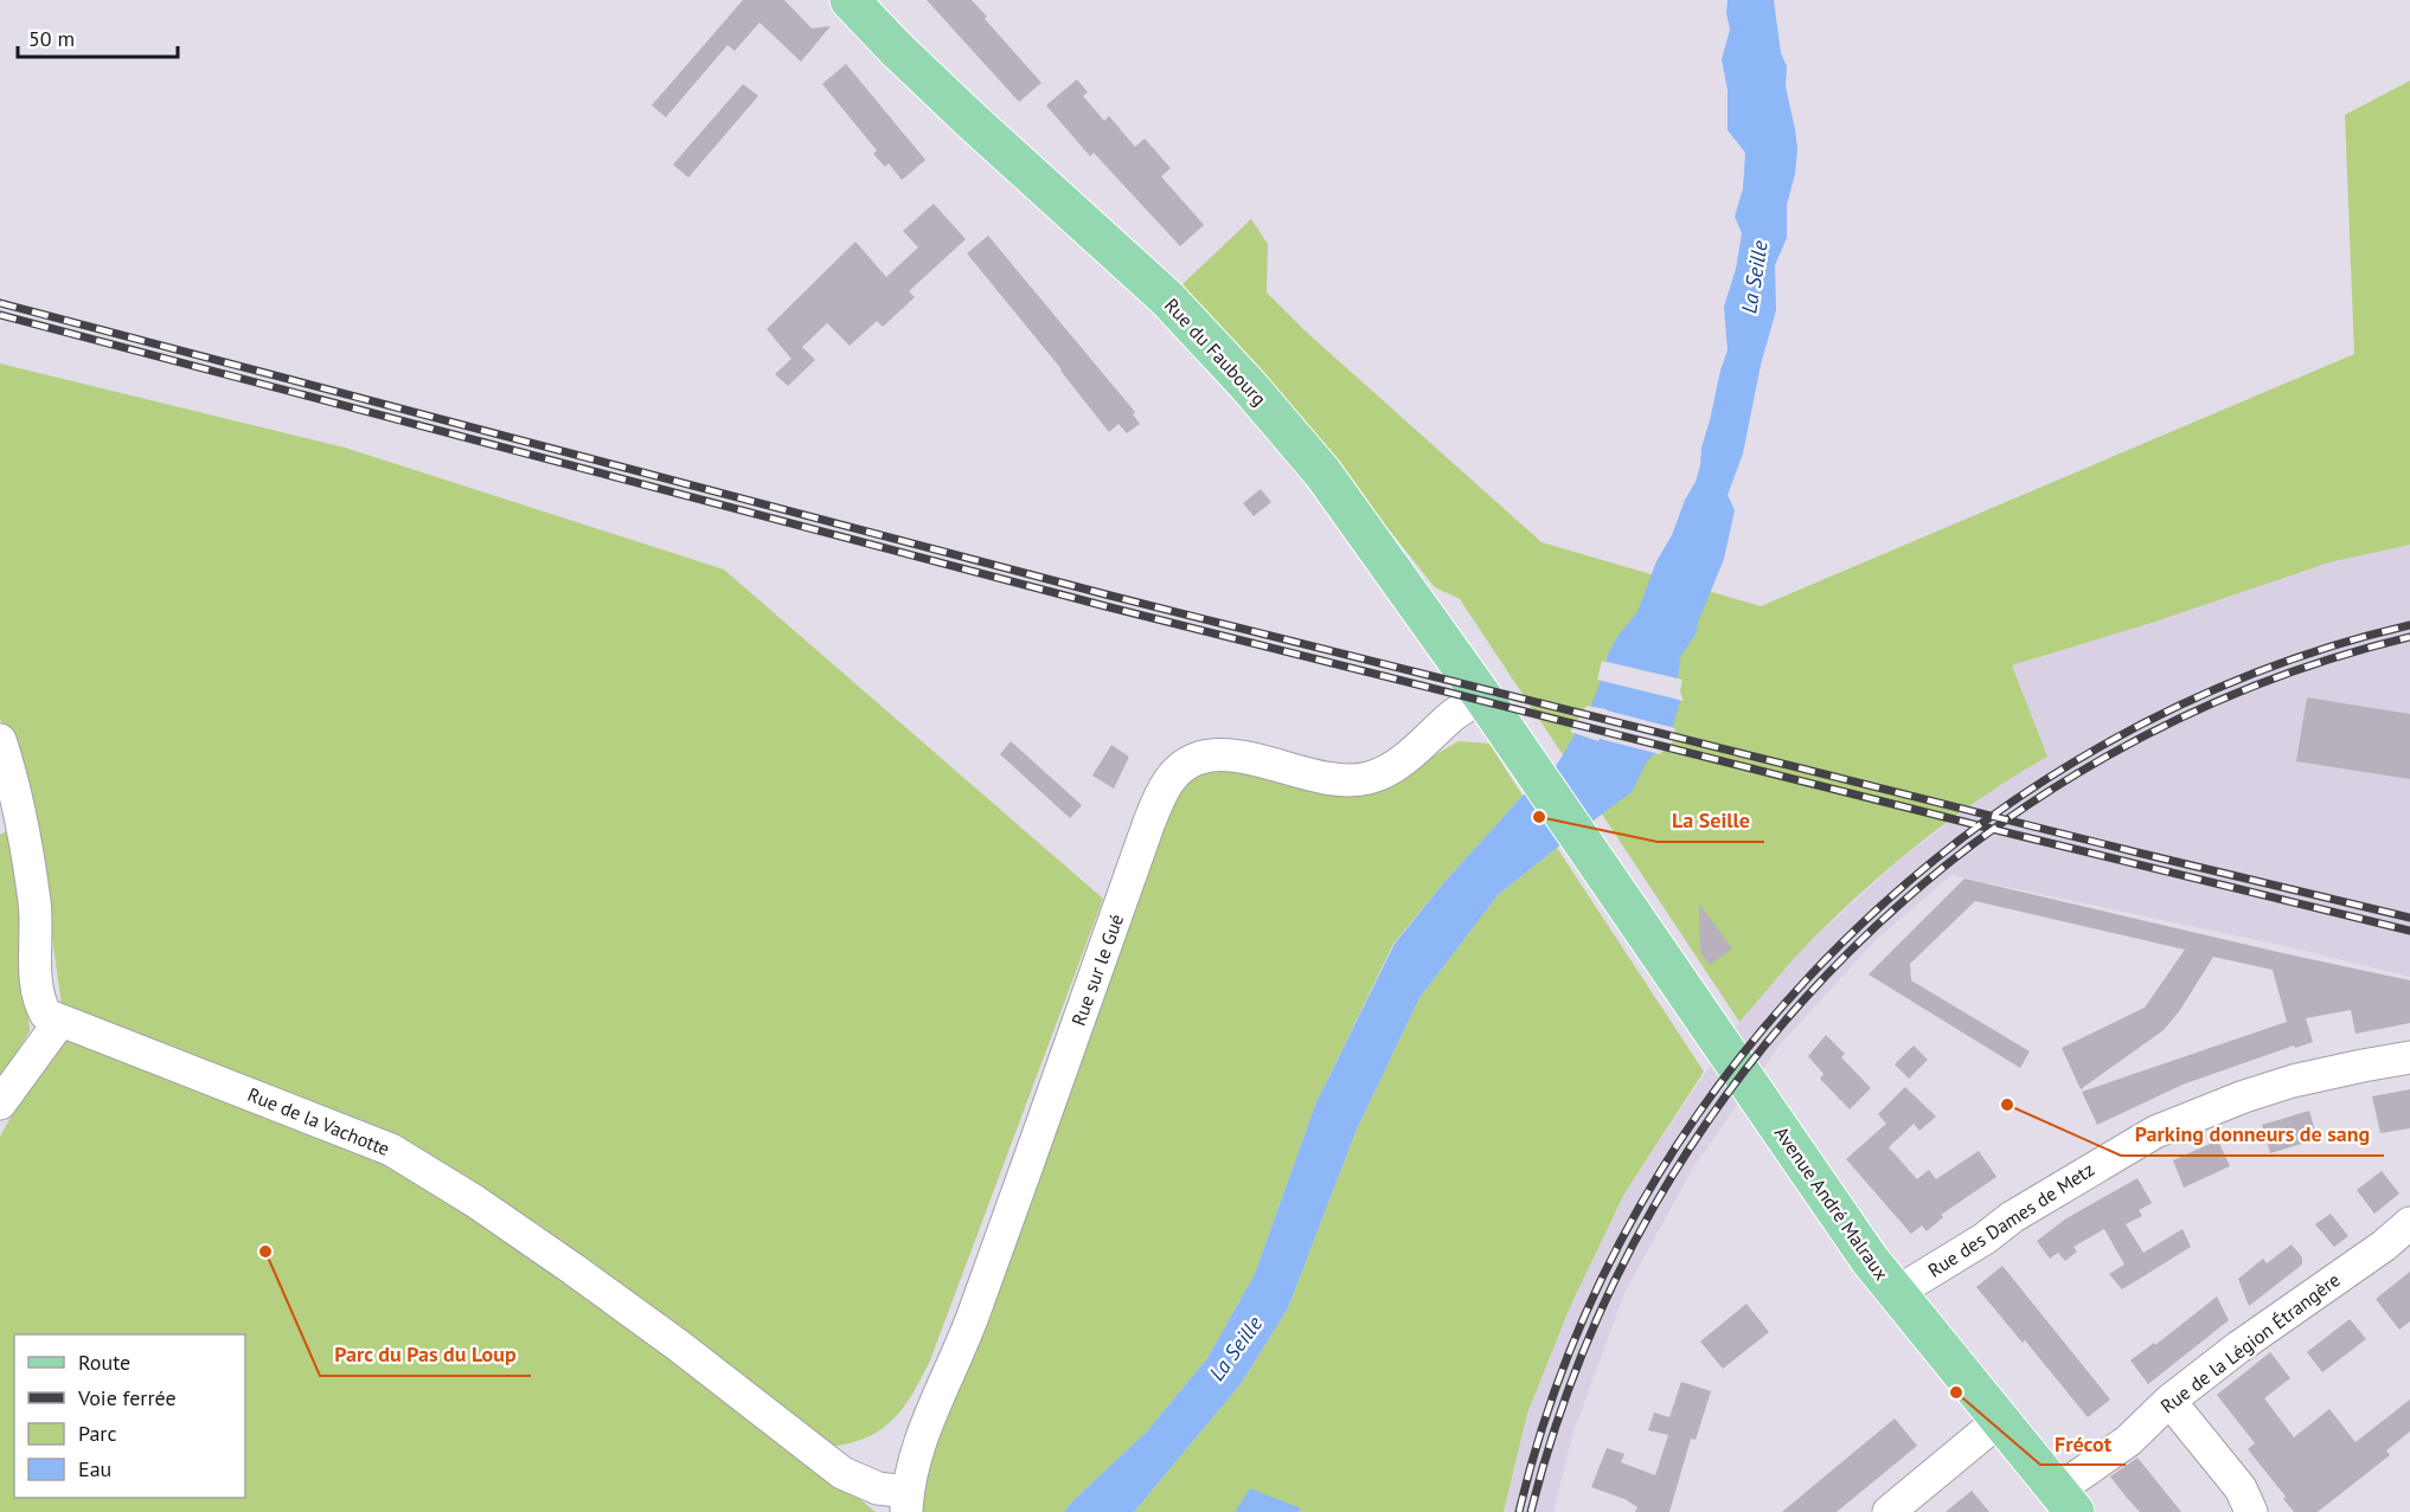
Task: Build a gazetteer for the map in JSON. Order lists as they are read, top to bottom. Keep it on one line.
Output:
{"streets":{"main road":["Rue du Faubourg","Avenue André Malraux"],"street":["Rue sur le Gué","Rue de la Vachotte","Rue des Dames de Metz","Rue de la Légion Étrangère"]},"crossings":[["Rue du Faubourg","Rue sur le Gué"],["Rue du Faubourg","Avenue André Malraux"],["Rue sur le Gué","Rue de la Vachotte"],["Avenue André Malraux","Rue des Dames de Metz"],["Avenue André Malraux","Rue de la Légion Étrangère"]],"water":["La Seille"],"places":["La Seille","Parking donneurs de sang","Parc du Pas du Loup","Frécot"],"legend":["Route","Voie ferrée","Parc","Eau"],"scale_bar":"50 m"}
